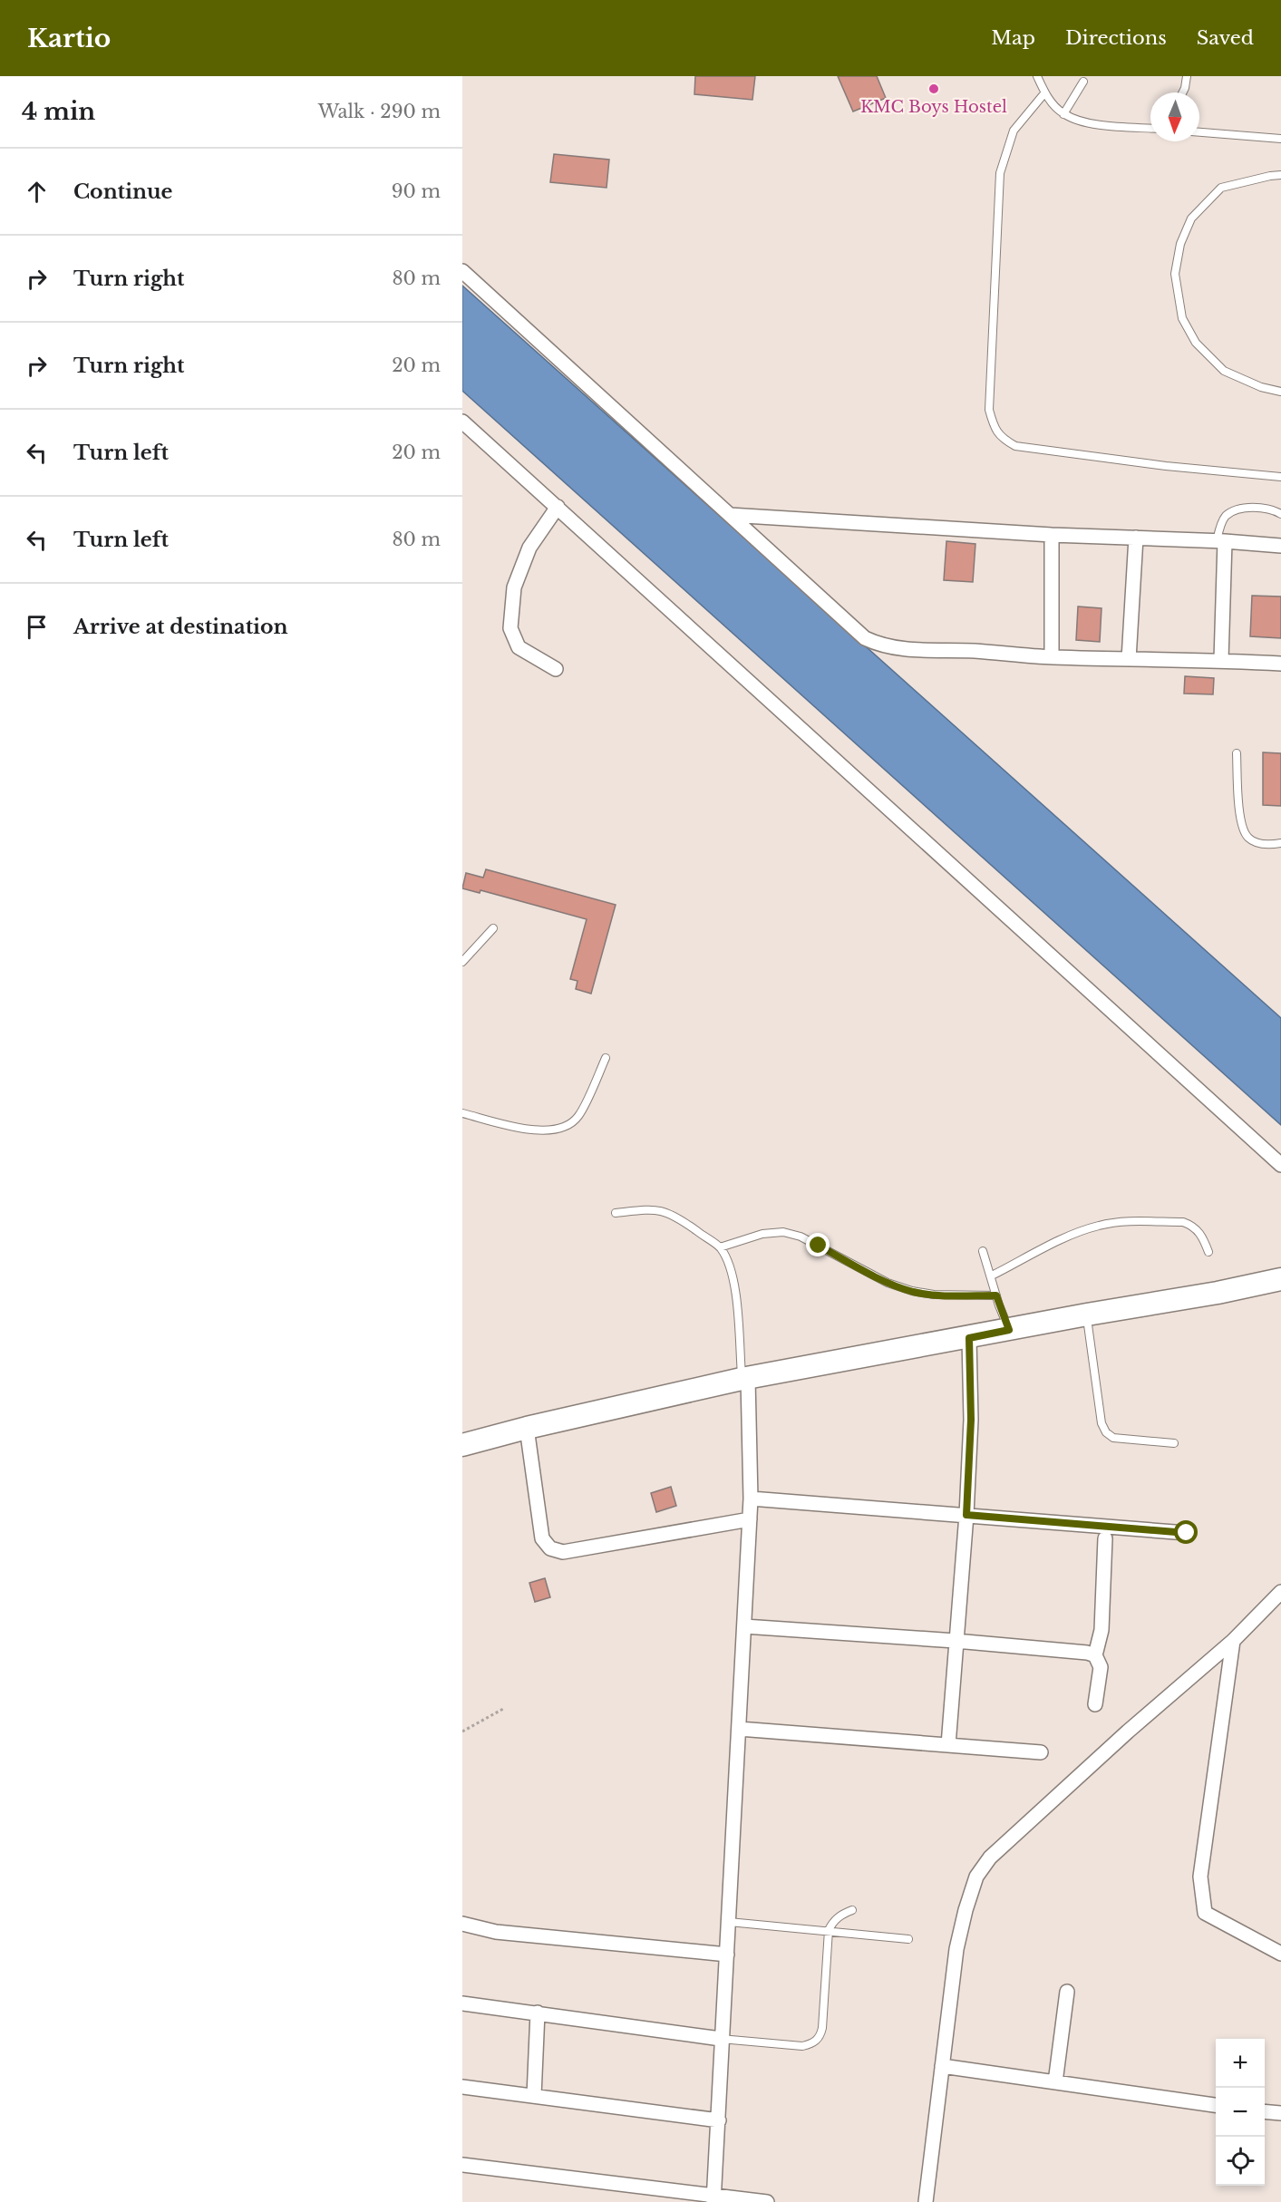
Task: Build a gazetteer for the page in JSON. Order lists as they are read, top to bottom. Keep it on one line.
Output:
{"places":["KMC Boys Hostel"],"north":"bottom","page":{"header":"Kartio","nav":["Map","Directions","Saved"],"heading":["4 min","Walk · 290 m"],"list":[["Continue","90 m"],["Turn right","80 m"],["Turn right","20 m"],["Turn left","20 m"],["Turn left","80 m"],"Arrive at destination"],"map_buttons":["+","−"]}}
